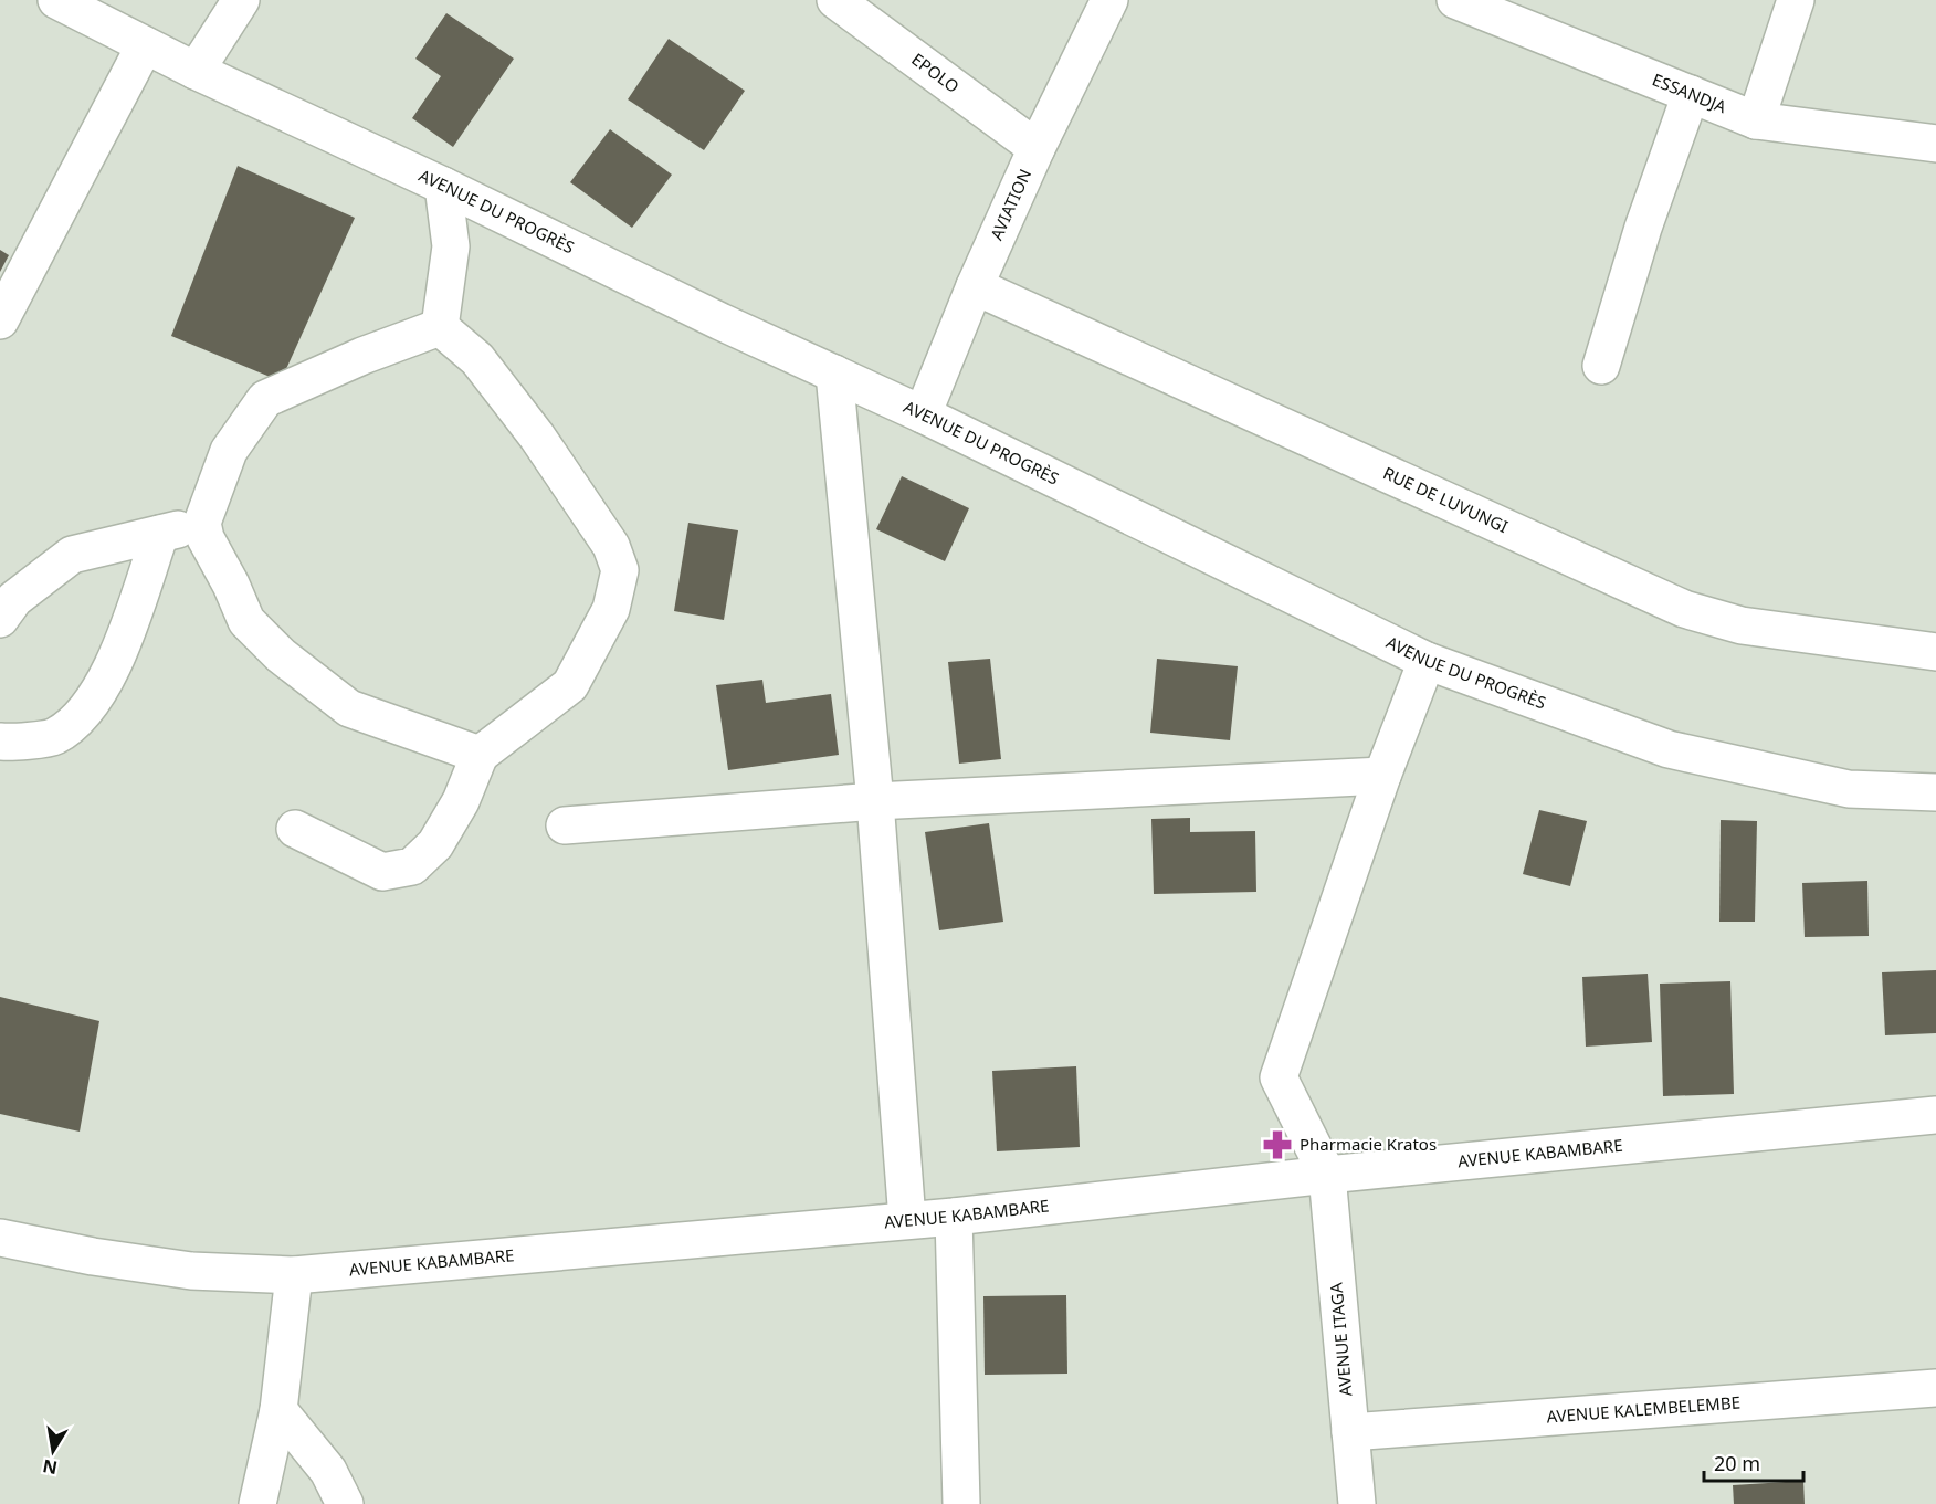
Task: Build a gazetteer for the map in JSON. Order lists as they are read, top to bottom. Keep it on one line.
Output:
{"streets":{"street":["EPOLO","ESSANDJA","AVIATION","AVENUE DU PROGRÈS","RUE DE LUVUNGI","AVENUE KABAMBARE","AVENUE ITAGA","AVENUE KALEMBELEMBE"]},"crossings":[["EPOLO","AVIATION"],["AVIATION","AVENUE DU PROGRÈS"],["AVIATION","RUE DE LUVUNGI"],["AVENUE KABAMBARE","AVENUE ITAGA"],["AVENUE ITAGA","AVENUE KALEMBELEMBE"]],"places":{"pharmacy":["Pharmacie Kratos"]},"scale_bar":"20 m","north":"bottom"}
